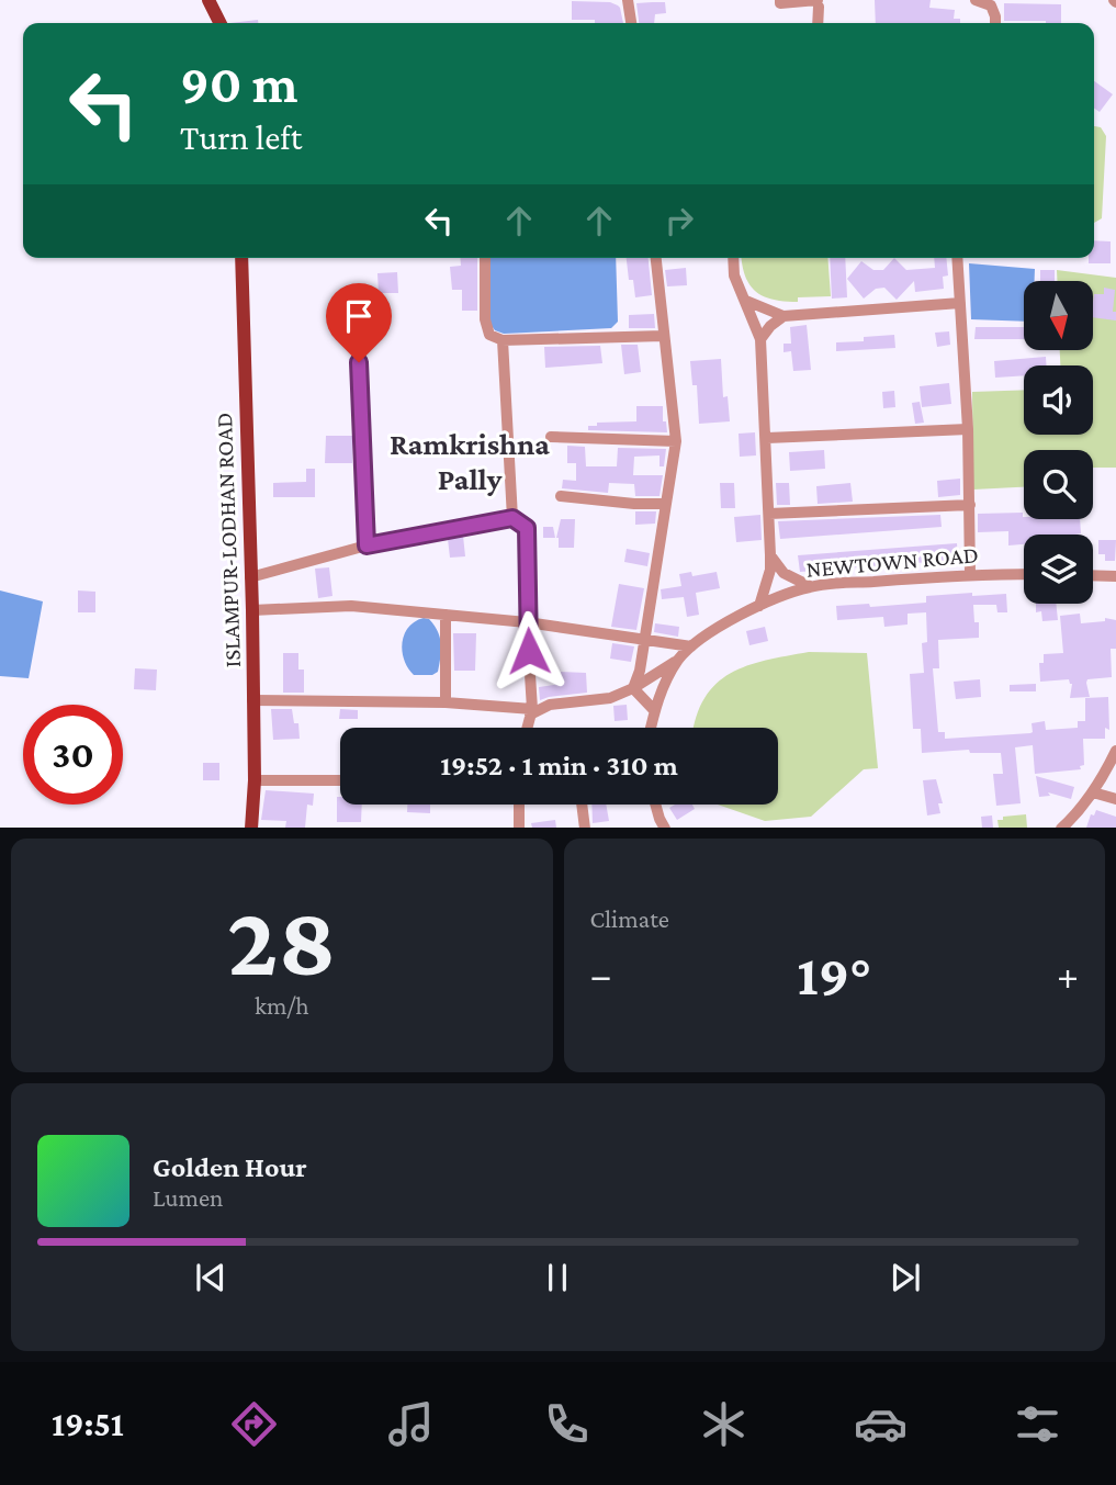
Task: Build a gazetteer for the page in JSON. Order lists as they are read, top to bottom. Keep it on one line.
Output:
{"streets":{"main road":["ISLAMPUR-LODHAN ROAD"],"street":["NEWTOWN ROAD"]},"districts":["Ramkrishna Pally"],"north":"bottom","page":{"turn":["90 m","Turn left"],"limit":"30","trip":"19:52 · 1 min · 310 m","tile":[["28","km/h"],"Climate"],"heat":["−","19°","+"],"song":["Golden Hour","Lumen"],"tabs":"19:51"}}
